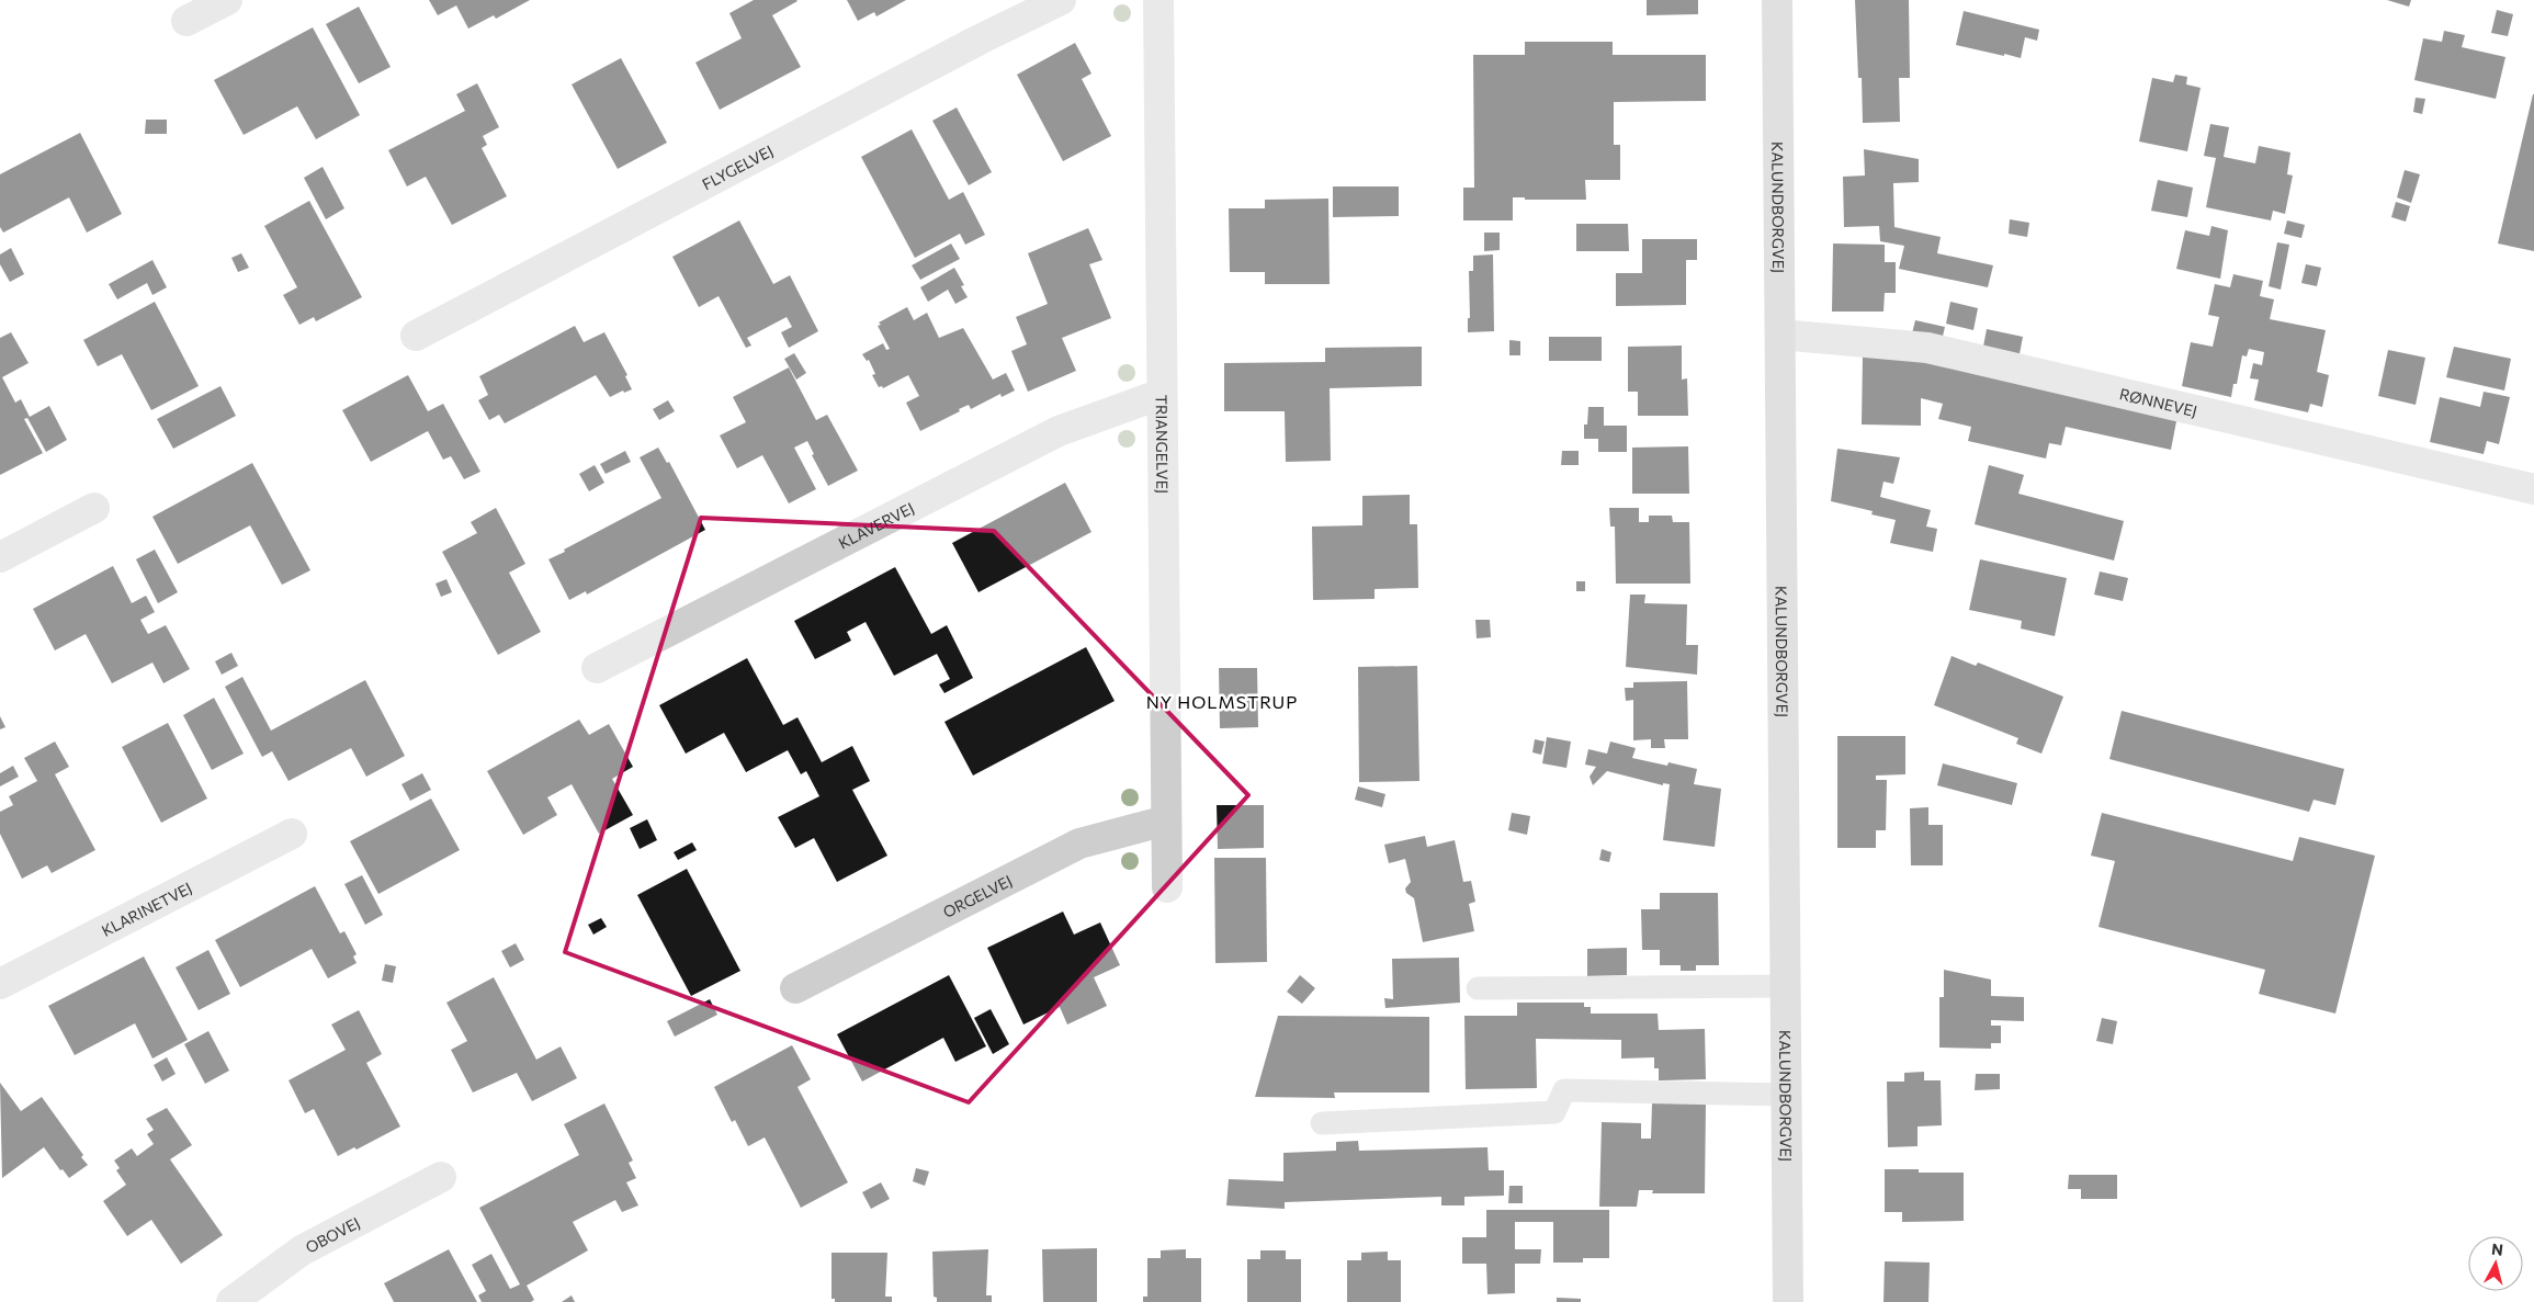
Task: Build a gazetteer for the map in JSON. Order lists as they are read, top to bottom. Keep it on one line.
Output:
{"streets":{"street":["FLYGELVEJ","KALUNDBORGVEJ","RØNNEVEJ","TRIANGELVEJ","KLAVERVEJ","ORGELVEJ","KLARINETVEJ","OBOVEJ"]},"crossings":[["KALUNDBORGVEJ","RØNNEVEJ"],["TRIANGELVEJ","KLAVERVEJ"],["TRIANGELVEJ","ORGELVEJ"]],"districts":["NY HOLMSTRUP"],"north":"top"}
